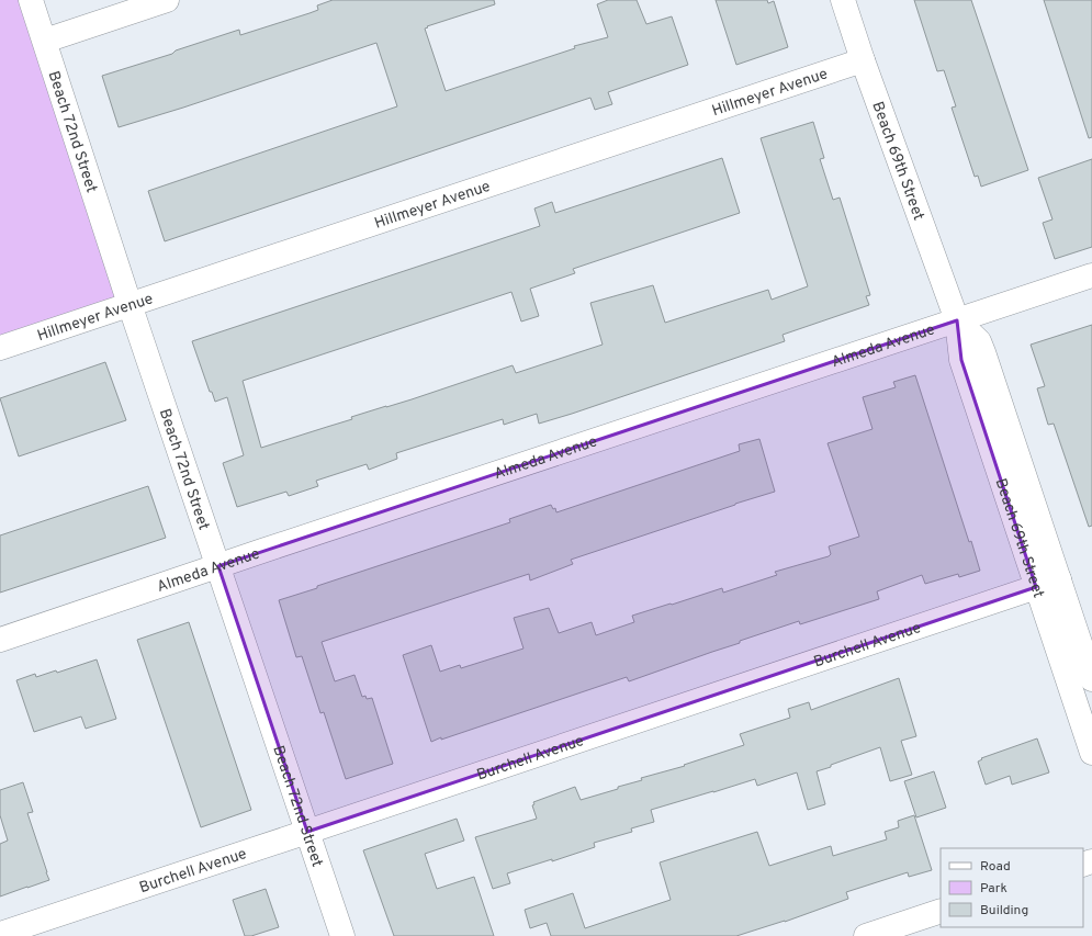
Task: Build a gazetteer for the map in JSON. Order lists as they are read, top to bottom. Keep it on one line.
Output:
{"streets":{"street":["Hillmeyer Avenue","Beach 72nd Street","Beach 69th Street","Almeda Avenue","Burchell Avenue"]},"crossings":[["Hillmeyer Avenue","Beach 72nd Street"],["Hillmeyer Avenue","Beach 69th Street"],["Beach 72nd Street","Almeda Avenue"],["Beach 72nd Street","Burchell Avenue"],["Beach 69th Street","Almeda Avenue"],["Beach 69th Street","Burchell Avenue"]],"legend":["Road","Park","Building"]}
